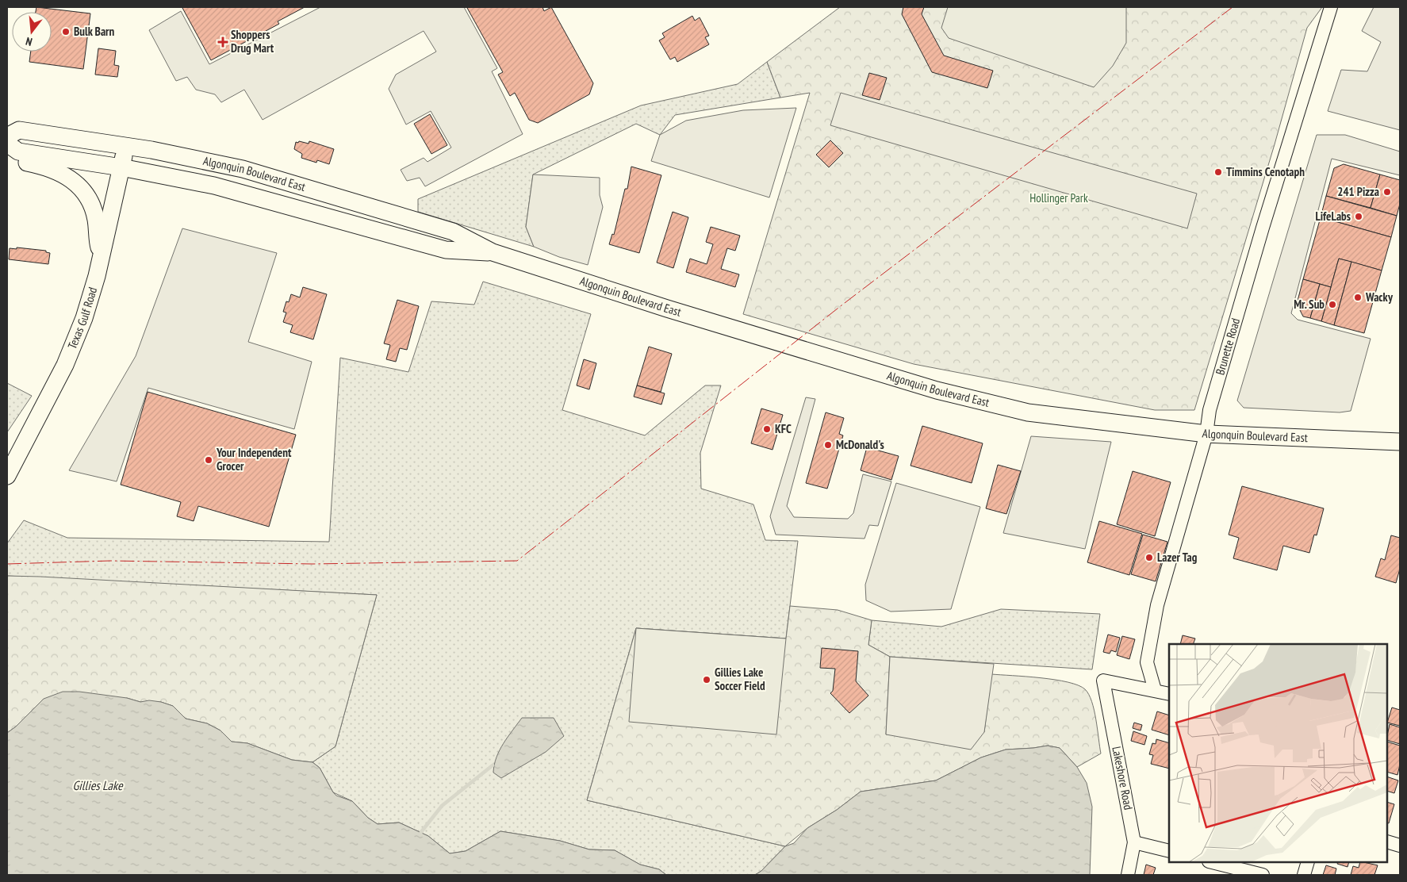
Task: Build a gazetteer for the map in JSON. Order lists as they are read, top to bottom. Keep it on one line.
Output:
{"streets":{"main road":["Algonquin Boulevard East","Texas Gulf Road"],"street":["Brunette Road","Lakeshore Road"]},"crossings":[["Algonquin Boulevard East","Texas Gulf Road"],["Algonquin Boulevard East","Brunette Road"],["Brunette Road","Lakeshore Road"]],"water":["Gillies Lake"],"parks":["Hollinger Park"],"places":{"other":["Bulk Barn","Timmins Cenotaph","241 Pizza","LifeLabs","Wacky","Mr. Sub","KFC","McDonald's","Your Independent Grocer","Lazer Tag","Gillies Lake Soccer Field"],"health":["Shoppers Drug Mart"]},"north":"bottom"}
